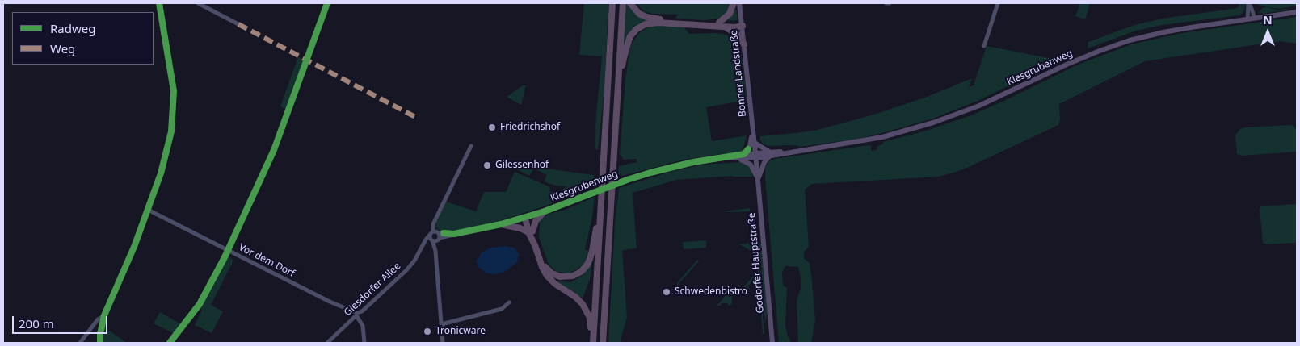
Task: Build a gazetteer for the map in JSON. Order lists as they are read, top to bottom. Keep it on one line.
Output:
{"streets":{"main road":["Kiesgrubenweg","Bonner Landstraße","Godorfer Hauptstraße"],"street":["Vor dem Dorf","Giesdorfer Allee"]},"crossings":[["Kiesgrubenweg","Bonner Landstraße"],["Kiesgrubenweg","Godorfer Hauptstraße"],["Bonner Landstraße","Godorfer Hauptstraße"],["Vor dem Dorf","Giesdorfer Allee"]],"places":["Friedrichshof","Gilessenhof","Schwedenbistro","Tronicware"],"legend":["Radweg","Weg"],"scale_bar":"200 m","north":"top"}
